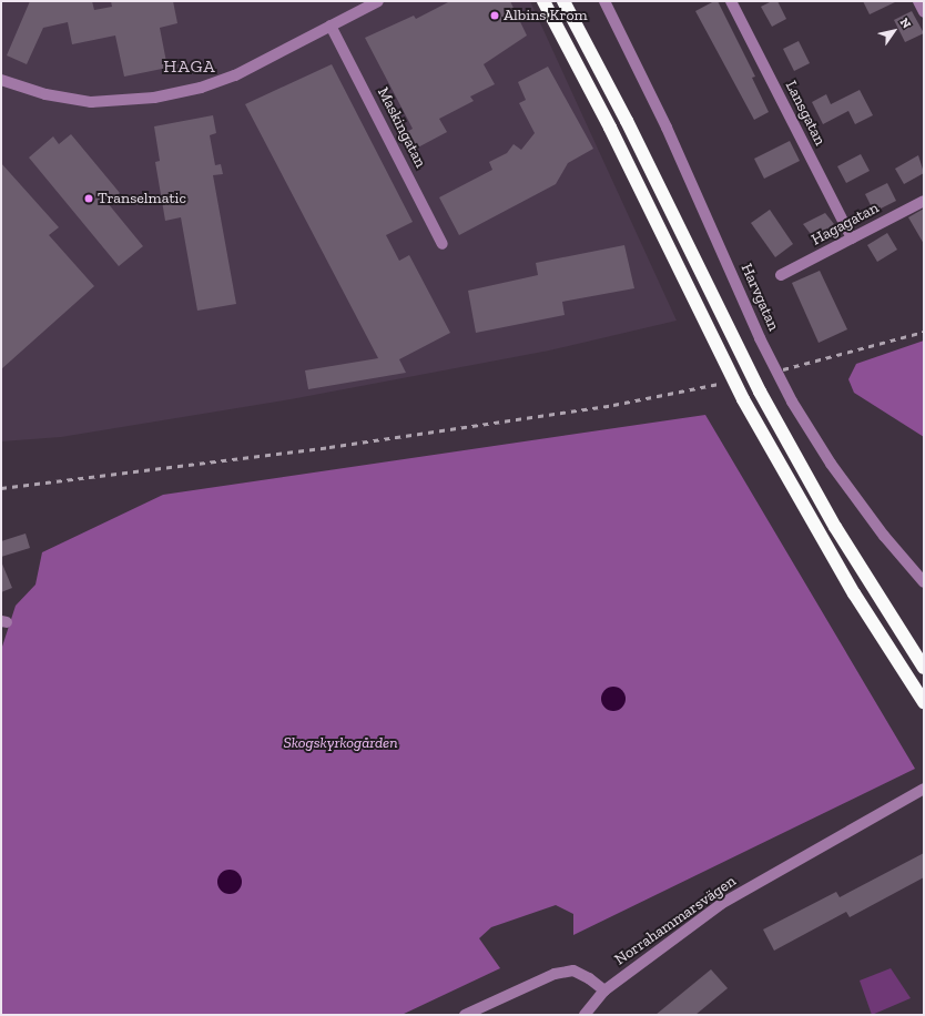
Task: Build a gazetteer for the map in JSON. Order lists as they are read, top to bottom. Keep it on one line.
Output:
{"streets":{"street":["Lansgatan","Maskingatan","Hagagatan","Harvgatan","Norrahammarsvägen"]},"crossings":[["Lansgatan","Hagagatan"]],"districts":["HAGA"],"parks":["Skogskyrkogården"],"places":["Albins Krom","Transelmatic"],"north":"top right"}
